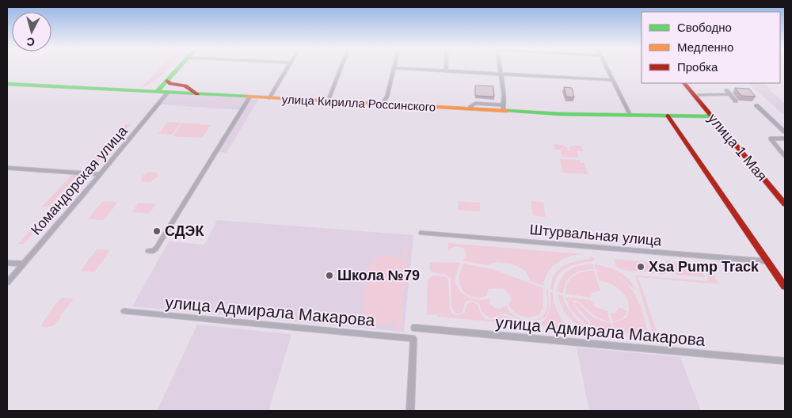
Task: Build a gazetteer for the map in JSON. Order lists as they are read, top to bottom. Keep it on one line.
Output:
{"streets":{"main road":["улица Кирилла Россинского","улица 1 Мая"],"street":["Командорская улица","Штурвальная улица","улица Адмирала Макарова"]},"crossings":[["улица Кирилла Россинского","улица 1 Мая"],["улица Кирилла Россинского","Командорская улица"]],"places":["СДЭК","Xsa Pump Track","Школа №79"],"legend":["Свободно","Медленно","Пробка"],"north":"bottom"}
